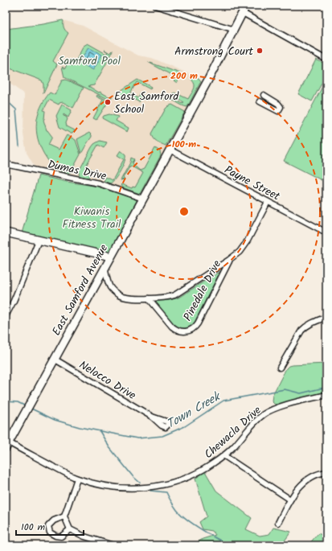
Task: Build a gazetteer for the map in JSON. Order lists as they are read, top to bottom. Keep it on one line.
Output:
{"streets":{"street":["Dumas Drive","Payne Street","East Samford Avenue","Pinedale Drive","Nelocco Drive","Chewacla Drive"]},"crossings":[["Dumas Drive","East Samford Avenue"],["Payne Street","East Samford Avenue"],["Payne Street","Pinedale Drive"],["East Samford Avenue","Pinedale Drive"],["East Samford Avenue","Nelocco Drive"],["East Samford Avenue","Chewacla Drive"]],"water":["Town Creek"],"parks":["Samford Pool","Kiwanis Fitness Trail"],"places":["Armstrong Court","East Samford School"],"scale_bar":"100 m","rings":["200 m","100 m"]}
